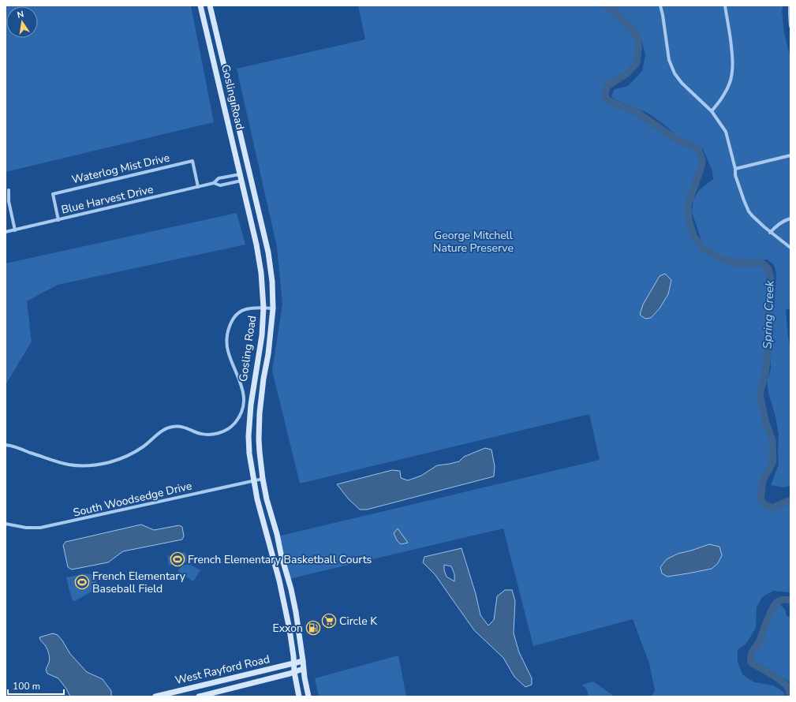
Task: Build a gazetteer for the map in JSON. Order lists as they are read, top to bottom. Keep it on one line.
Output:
{"streets":{"main road":["Gosling Road","West Rayford Road"],"street":["Waterlog Mist Drive","Blue Harvest Drive","South Woodsedge Drive"]},"crossings":[["Gosling Road","Blue Harvest Drive"],["Gosling Road","South Woodsedge Drive"],["Gosling Road","West Rayford Road"],["Waterlog Mist Drive","Blue Harvest Drive"]],"water":["Spring Creek"],"parks":["George Mitchell Nature Preserve"],"places":{"sports":["French Elementary Basketball Courts","French Elementary Baseball Field"],"supermarket":["Circle K"],"fuel station":["Exxon"]},"scale_bar":"100 m","north":"top"}
